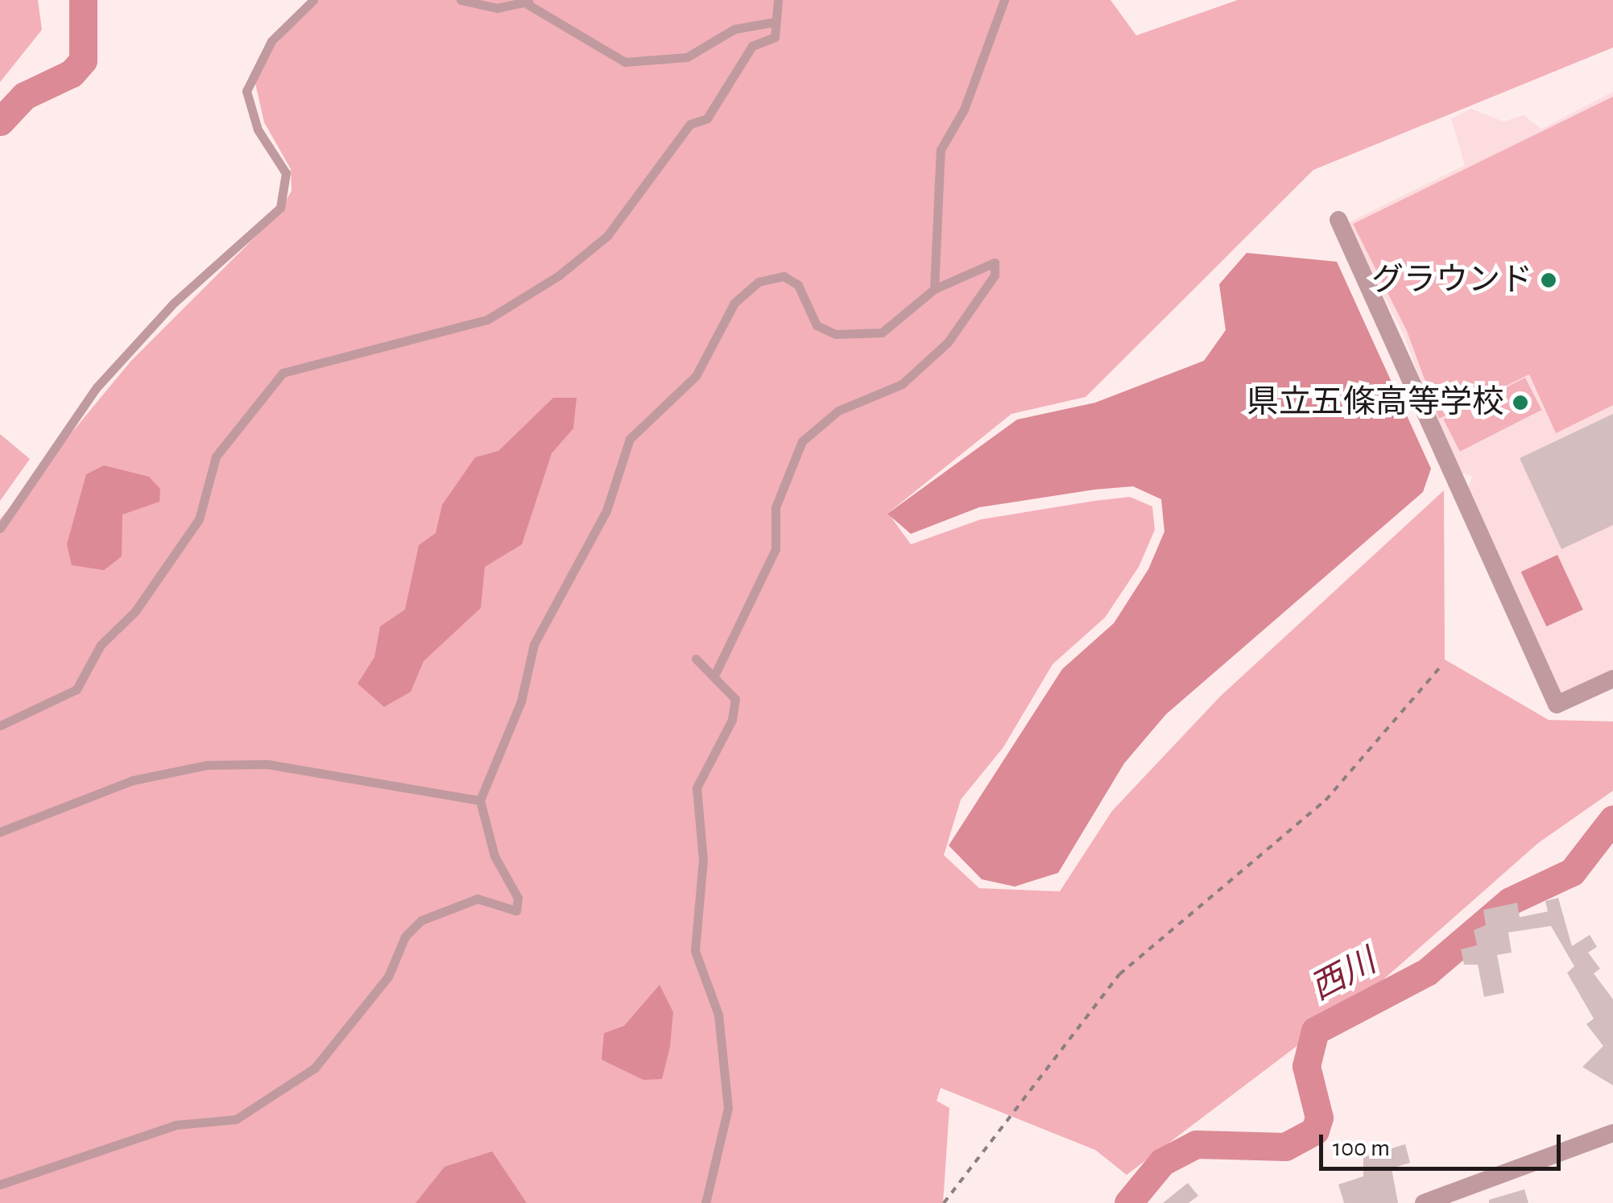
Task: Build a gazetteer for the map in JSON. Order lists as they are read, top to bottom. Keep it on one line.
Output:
{"water":["西川"],"places":["グラウンド","県立五條高等学校"],"scale_bar":"100 m"}
